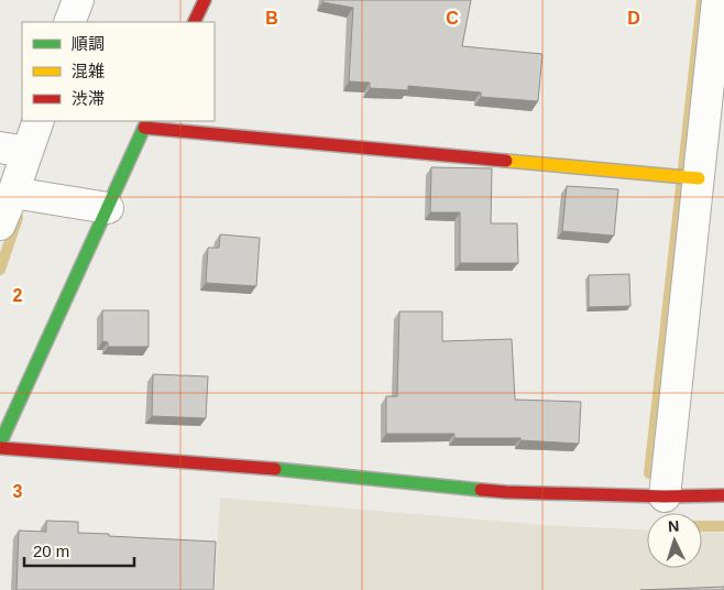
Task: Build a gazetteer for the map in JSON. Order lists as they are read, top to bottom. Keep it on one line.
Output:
{"legend":["順調","混雑","渋滞"],"scale_bar":"20 m","north":"top","grid":{"columns":["B","C","D"],"rows":["2","3"]}}
